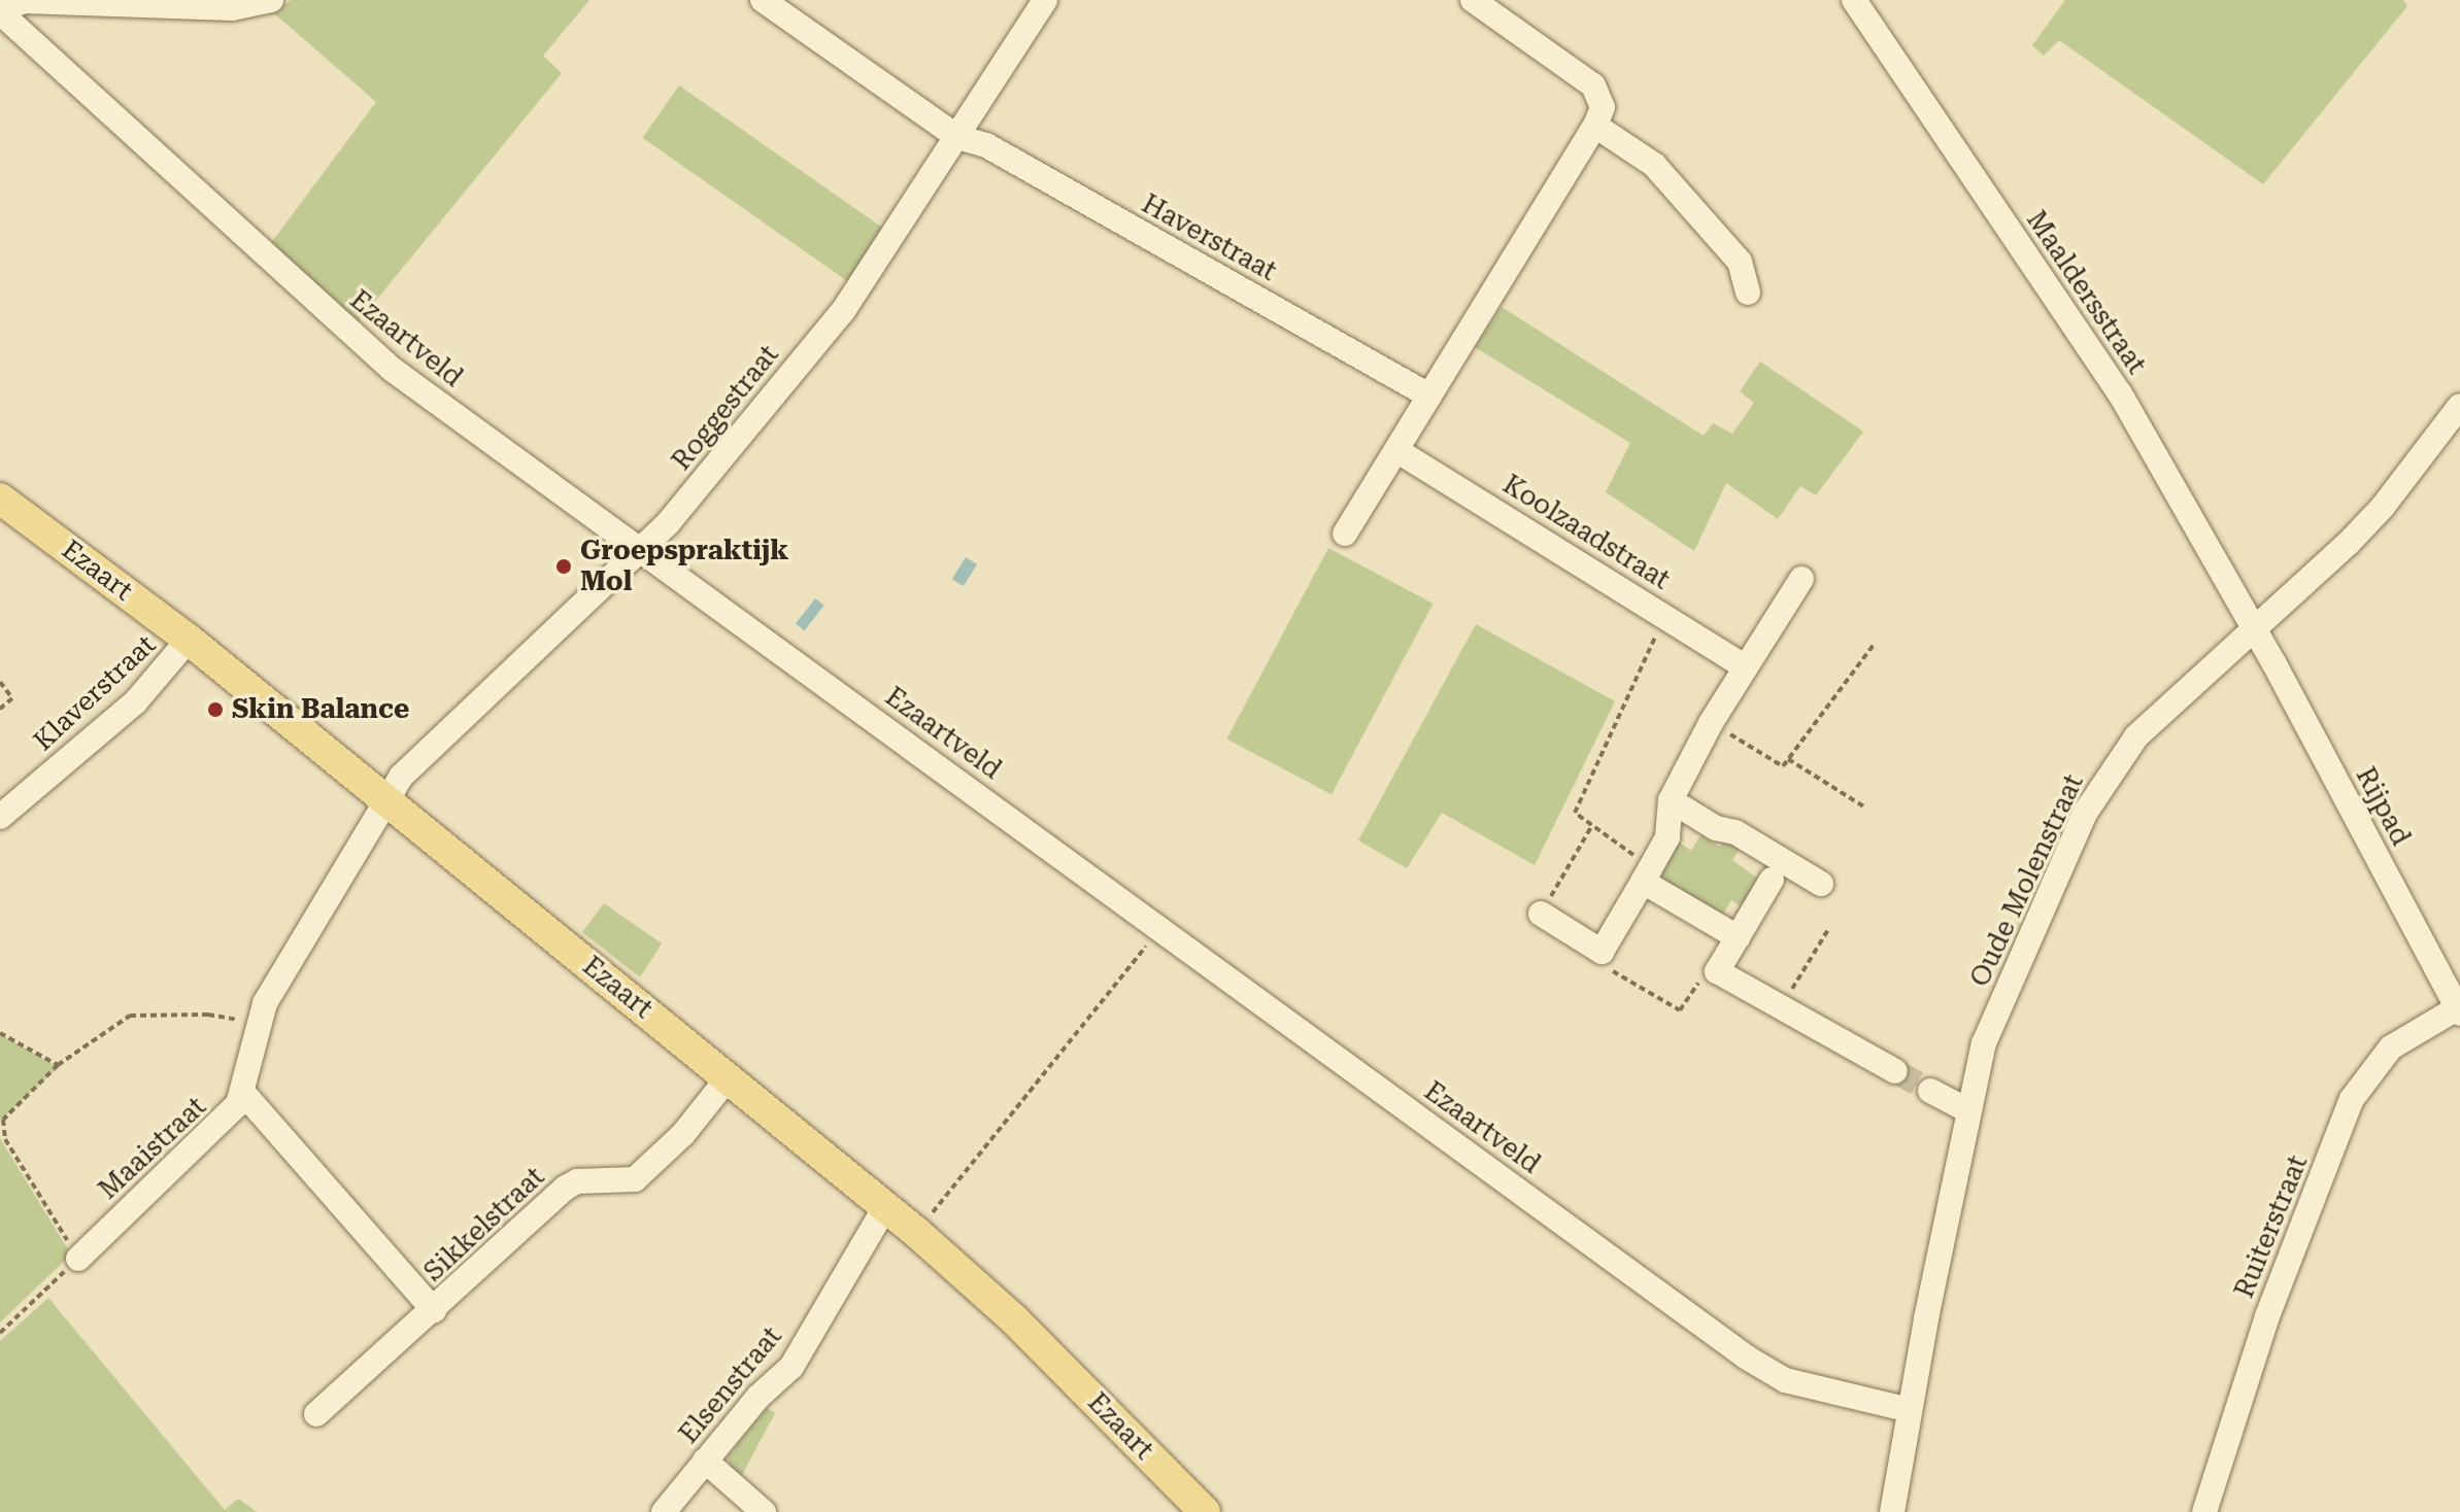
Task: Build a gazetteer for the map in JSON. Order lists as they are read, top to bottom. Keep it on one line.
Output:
{"streets":{"main road":["Ezaart"],"street":["Haverstraat","Maaldersstraat","Ezaartveld","Roggestraat","Koolzaadstraat","Klaverstraat","Rijpad","Oude Molenstraat","Maaistraat","Sikkelstraat","Ruiterstraat","Elsenstraat"]},"crossings":[["Haverstraat","Roggestraat"],["Maaldersstraat","Rijpad"],["Maaldersstraat","Oude Molenstraat"],["Ezaartveld","Roggestraat"],["Ezaartveld","Oude Molenstraat"],["Roggestraat","Ezaart"],["Roggestraat","Maaistraat"],["Ezaart","Klaverstraat"],["Ezaart","Maaistraat"],["Ezaart","Sikkelstraat"],["Ezaart","Elsenstraat"],["Rijpad","Oude Molenstraat"],["Rijpad","Ruiterstraat"],["Maaistraat","Sikkelstraat"]],"places":["Groepspraktijk Mol","Skin Balance"]}
